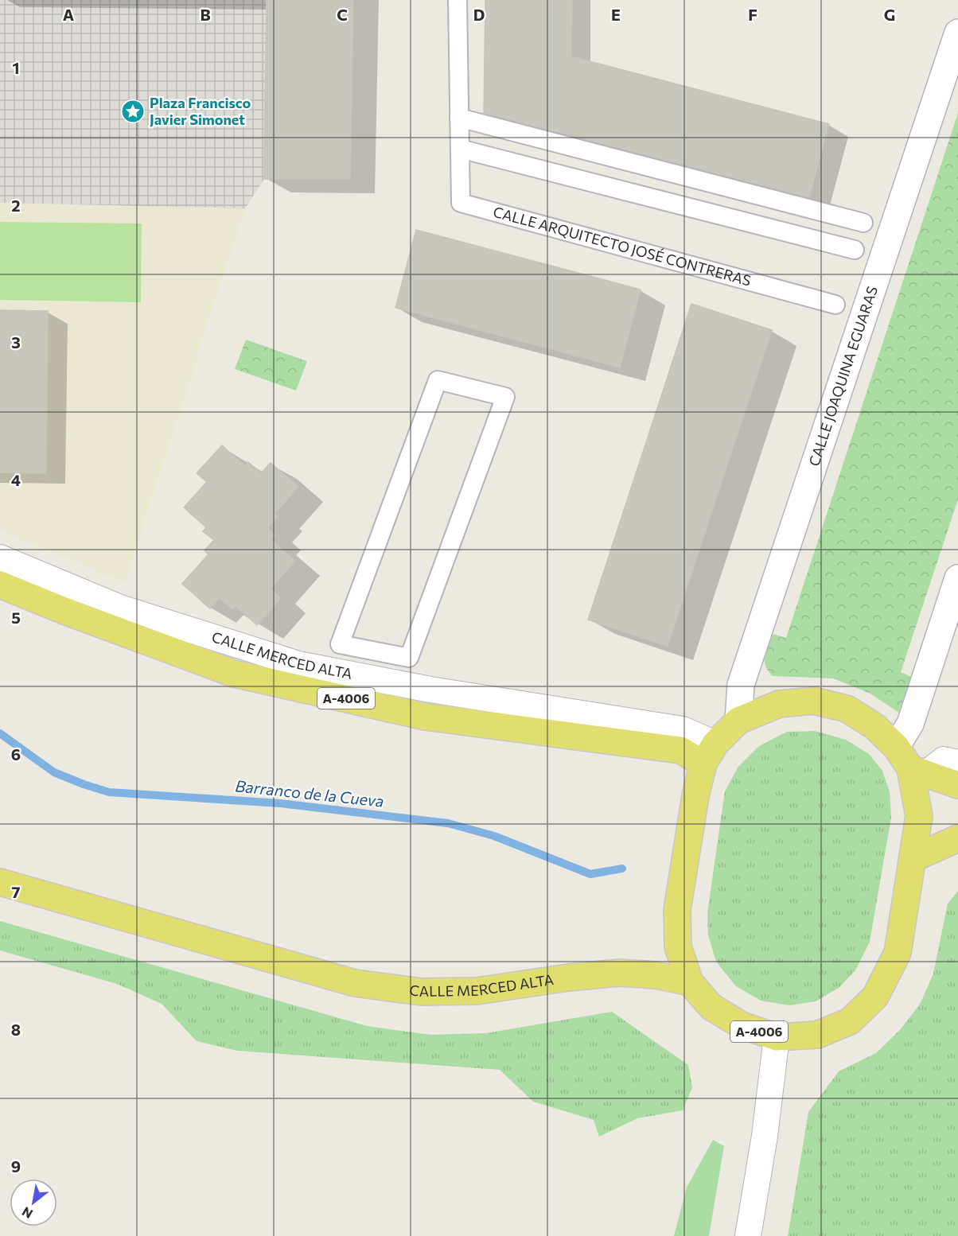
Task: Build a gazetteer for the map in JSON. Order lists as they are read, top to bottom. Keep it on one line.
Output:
{"streets":{"main road":["CALLE JOAQUINA EGUARAS","CALLE MERCED ALTA","A-4006"],"street":["CALLE ARQUITECTO JOSÉ CONTRERAS"]},"crossings":[["CALLE JOAQUINA EGUARAS","A-4006"],["CALLE MERCED ALTA","A-4006"]],"water":["Barranco de la Cueva"],"places":{"place":["Plaza Francisco Javier Simonet"]},"north":"bottom left","grid":{"columns":["A","B","C","D","E","F","G"],"rows":["1","2","3","4","5","6","7","8","9"]}}
